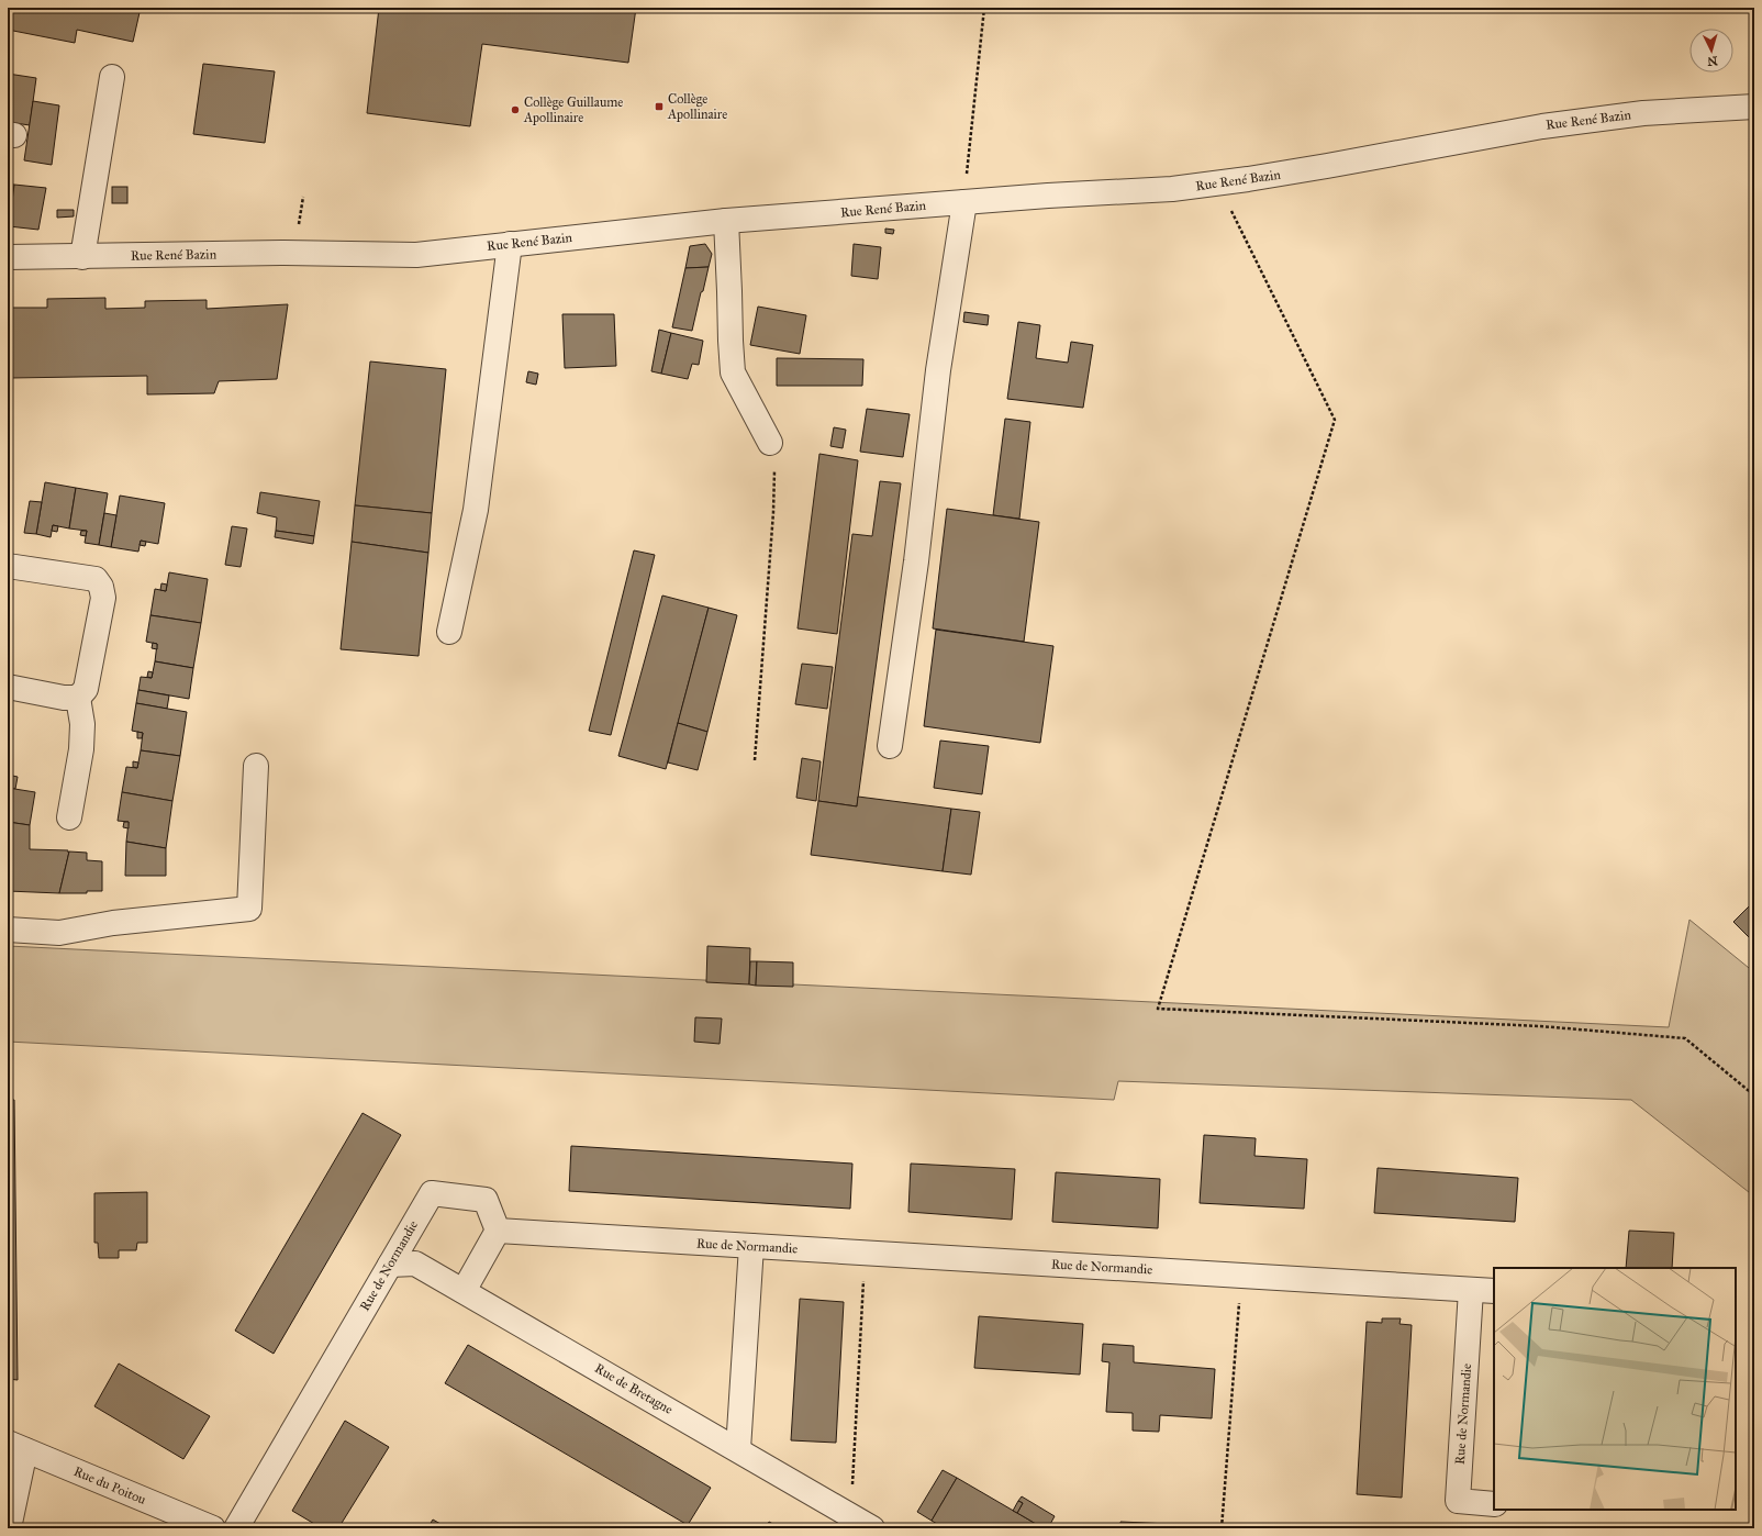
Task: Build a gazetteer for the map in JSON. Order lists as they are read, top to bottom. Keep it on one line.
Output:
{"streets":{"street":["Rue René Bazin","Rue de Normandie","Rue de Bretagne","Rue du Poitou"]},"crossings":[["Rue de Normandie","Rue de Bretagne"]],"places":{"transit":["Collège Apollinaire"],"other":["Collège Guillaume Apollinaire"]},"north":"bottom"}
